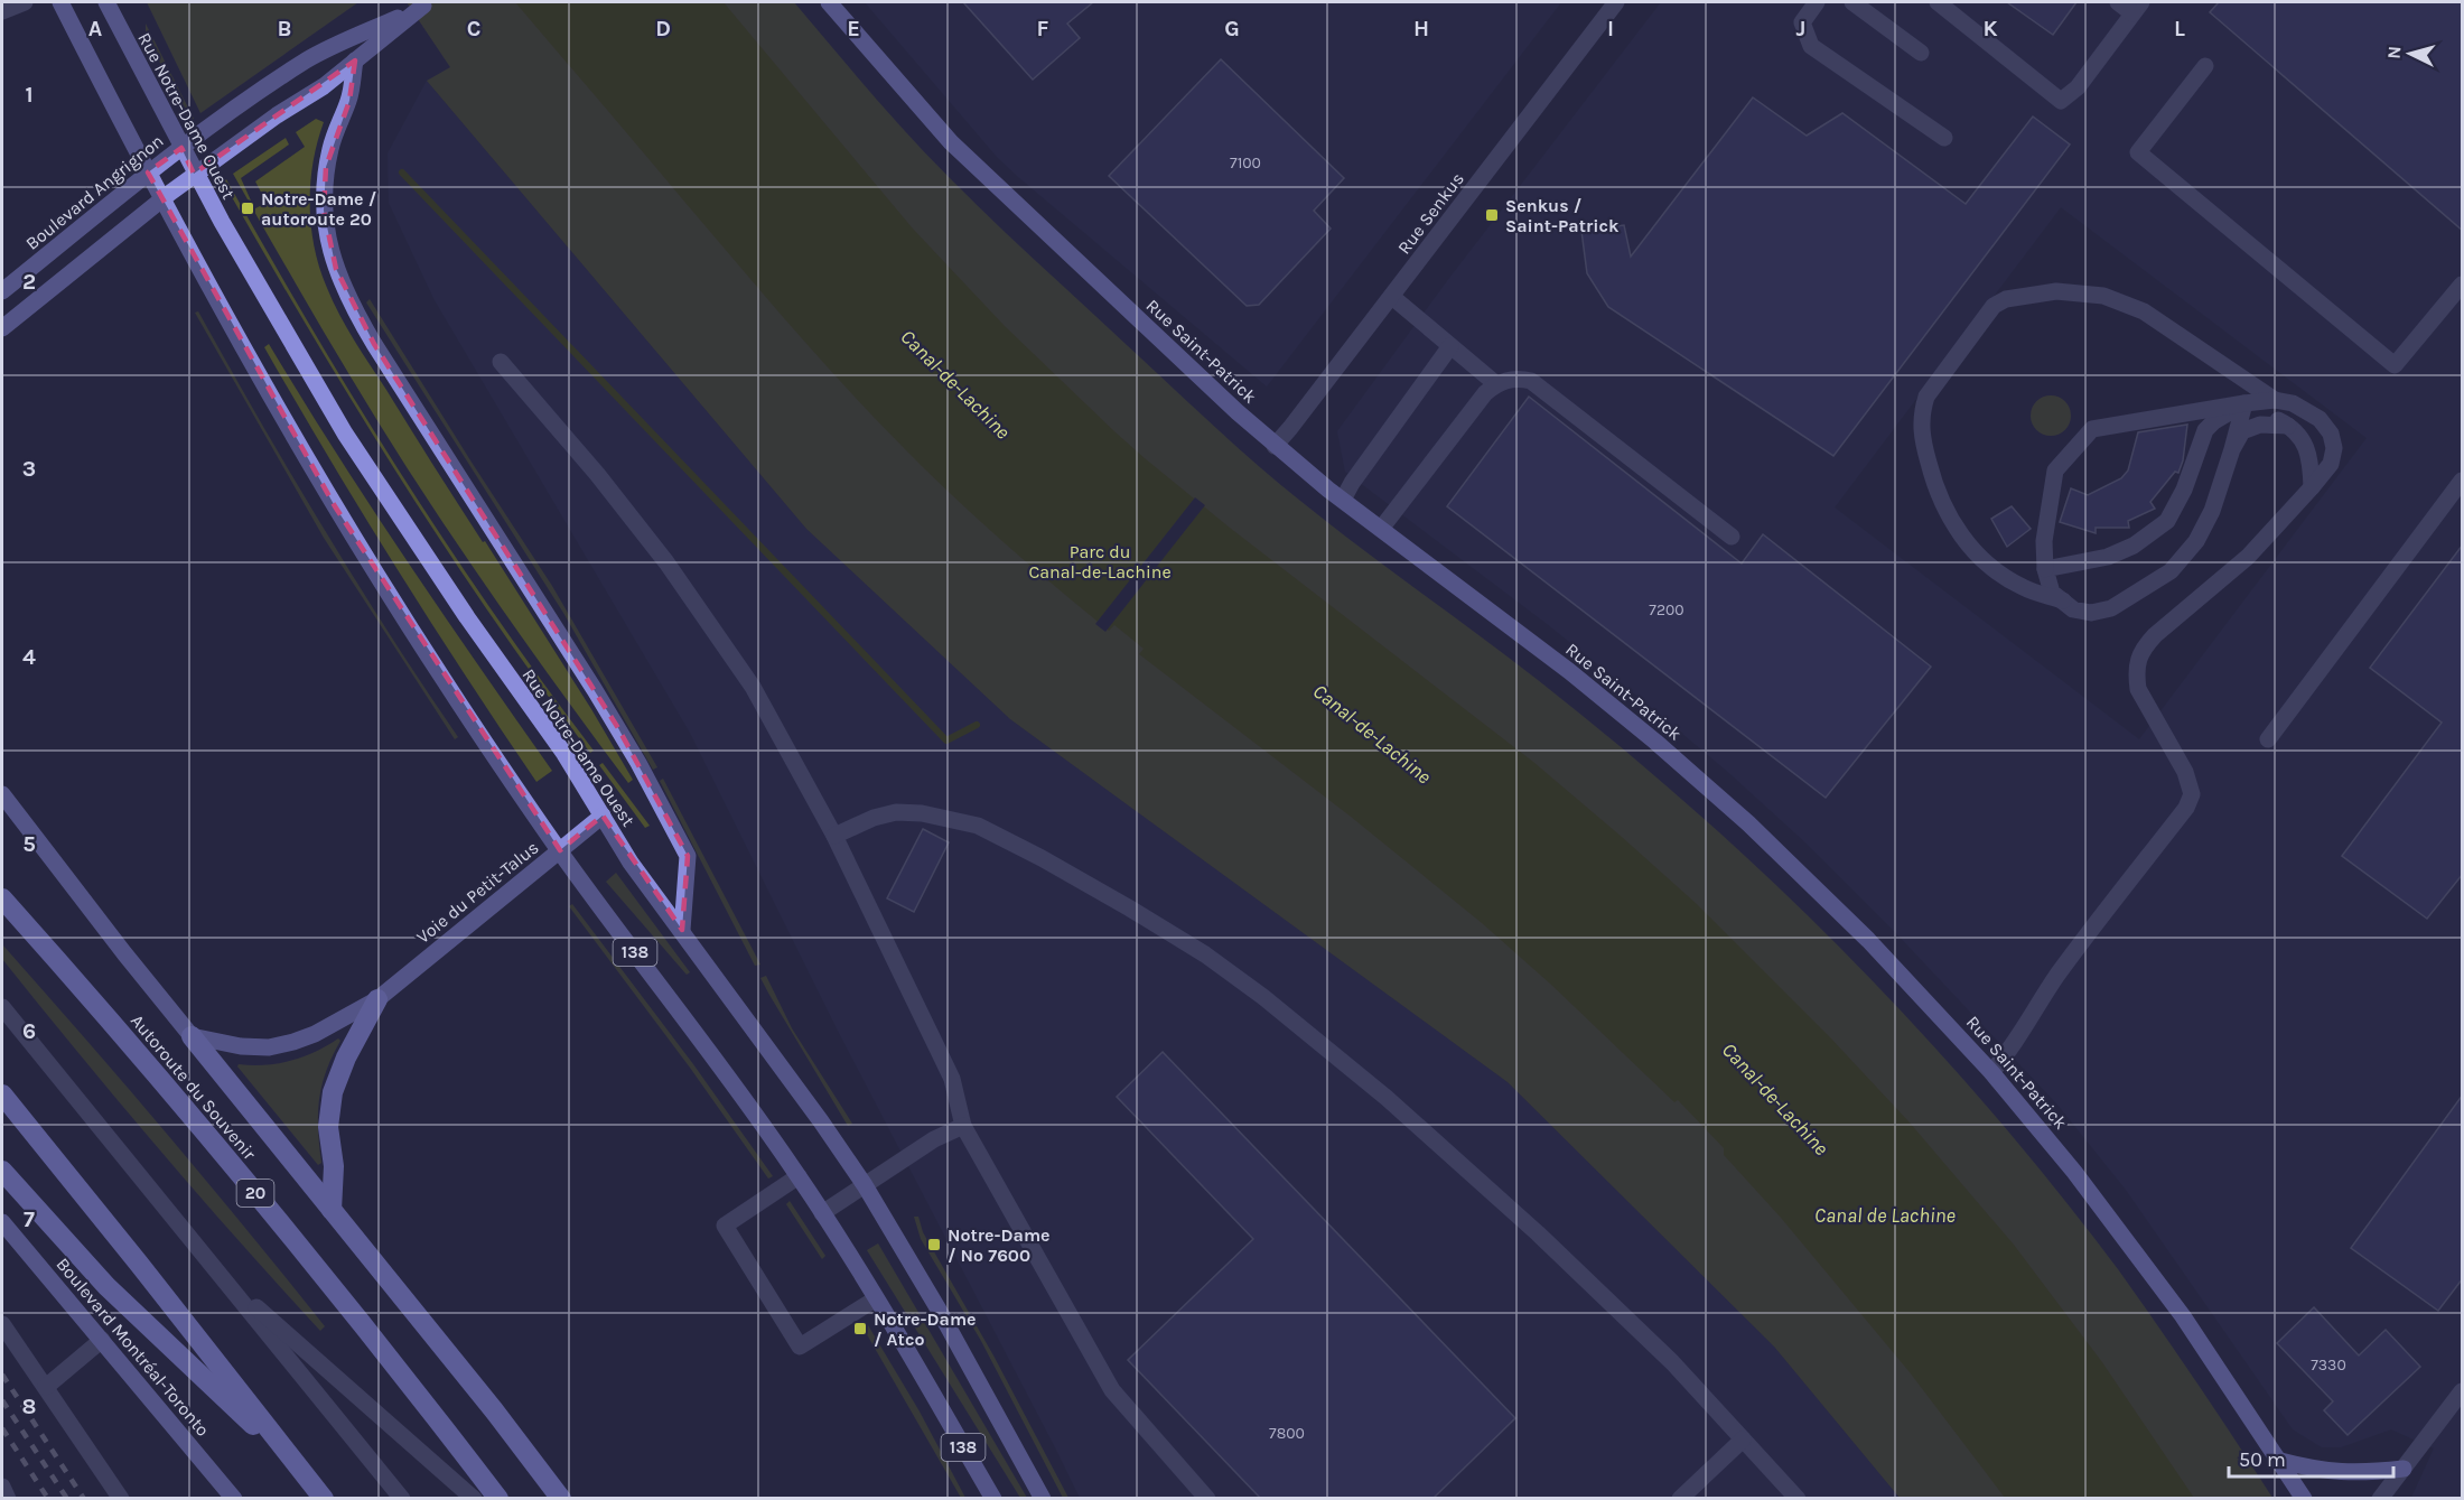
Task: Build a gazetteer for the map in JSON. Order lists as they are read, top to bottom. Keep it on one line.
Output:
{"streets":{"highway":["Autoroute du Souvenir","20"],"main road":["Rue Notre-Dame Ouest","Boulevard Angrignon","Rue Saint-Patrick","Voie du Petit-Talus","138","Boulevard Montréal-Toronto"],"street":["Rue Senkus"]},"crossings":[["Rue Notre-Dame Ouest","Voie du Petit-Talus"],["Rue Senkus","Rue Saint-Patrick"],["Voie du Petit-Talus","138"]],"water":["Canal-de-Lachine","Canal de Lachine"],"parks":["Parc du Canal-de-Lachine"],"places":{"transit":["Notre-Dame / autoroute 20","Senkus / Saint-Patrick","Notre-Dame / No 7600","Notre-Dame / Atco"]},"house_numbers":["7100","7200","7330","7800"],"scale_bar":"50 m","north":"left","grid":{"columns":["A","B","C","D","E","F","G","H","I","J","K","L"],"rows":["1","2","3","4","5","6","7","8"]}}
